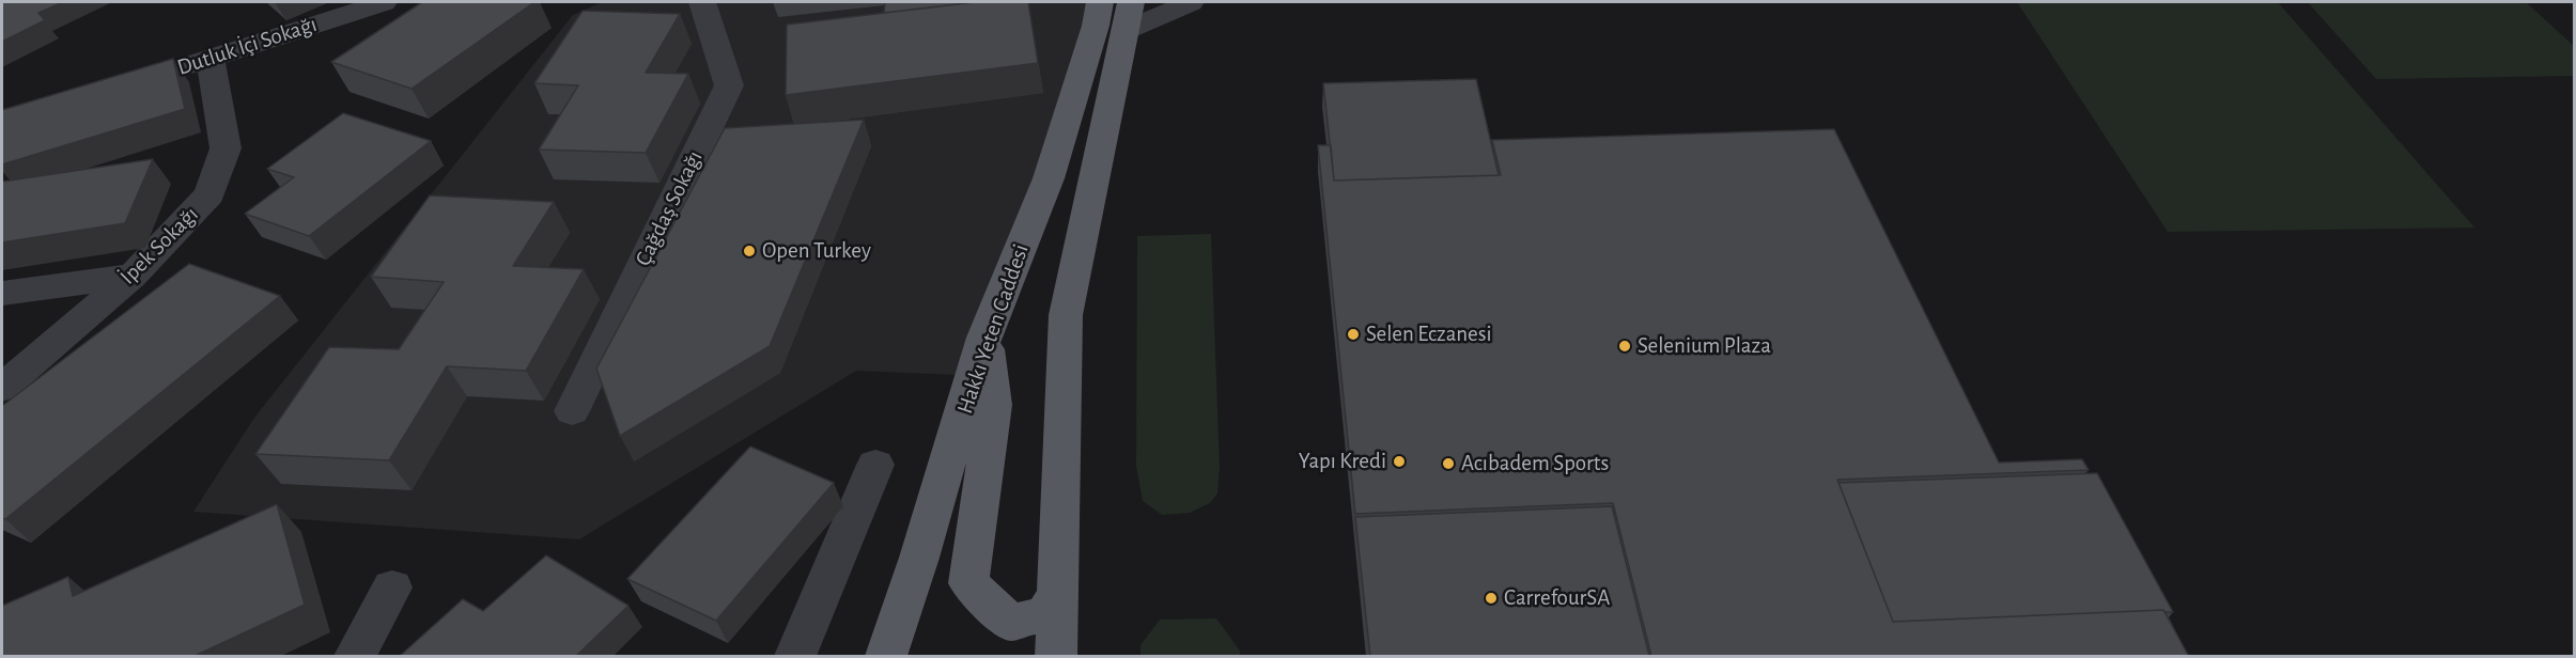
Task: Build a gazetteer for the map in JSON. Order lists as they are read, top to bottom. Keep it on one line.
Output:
{"streets":{"main road":["Hakkı Yeten Caddesi"],"street":["Dutluk İçi Sokağı","Çağdaş Sokağı","İpek Sokağı"]},"crossings":[["Dutluk İçi Sokağı","İpek Sokağı"]],"places":["Open Turkey","Selen Eczanesi","Selenium Plaza","Yapı Kredi","Acıbadem Sports","CarrefourSA"]}
